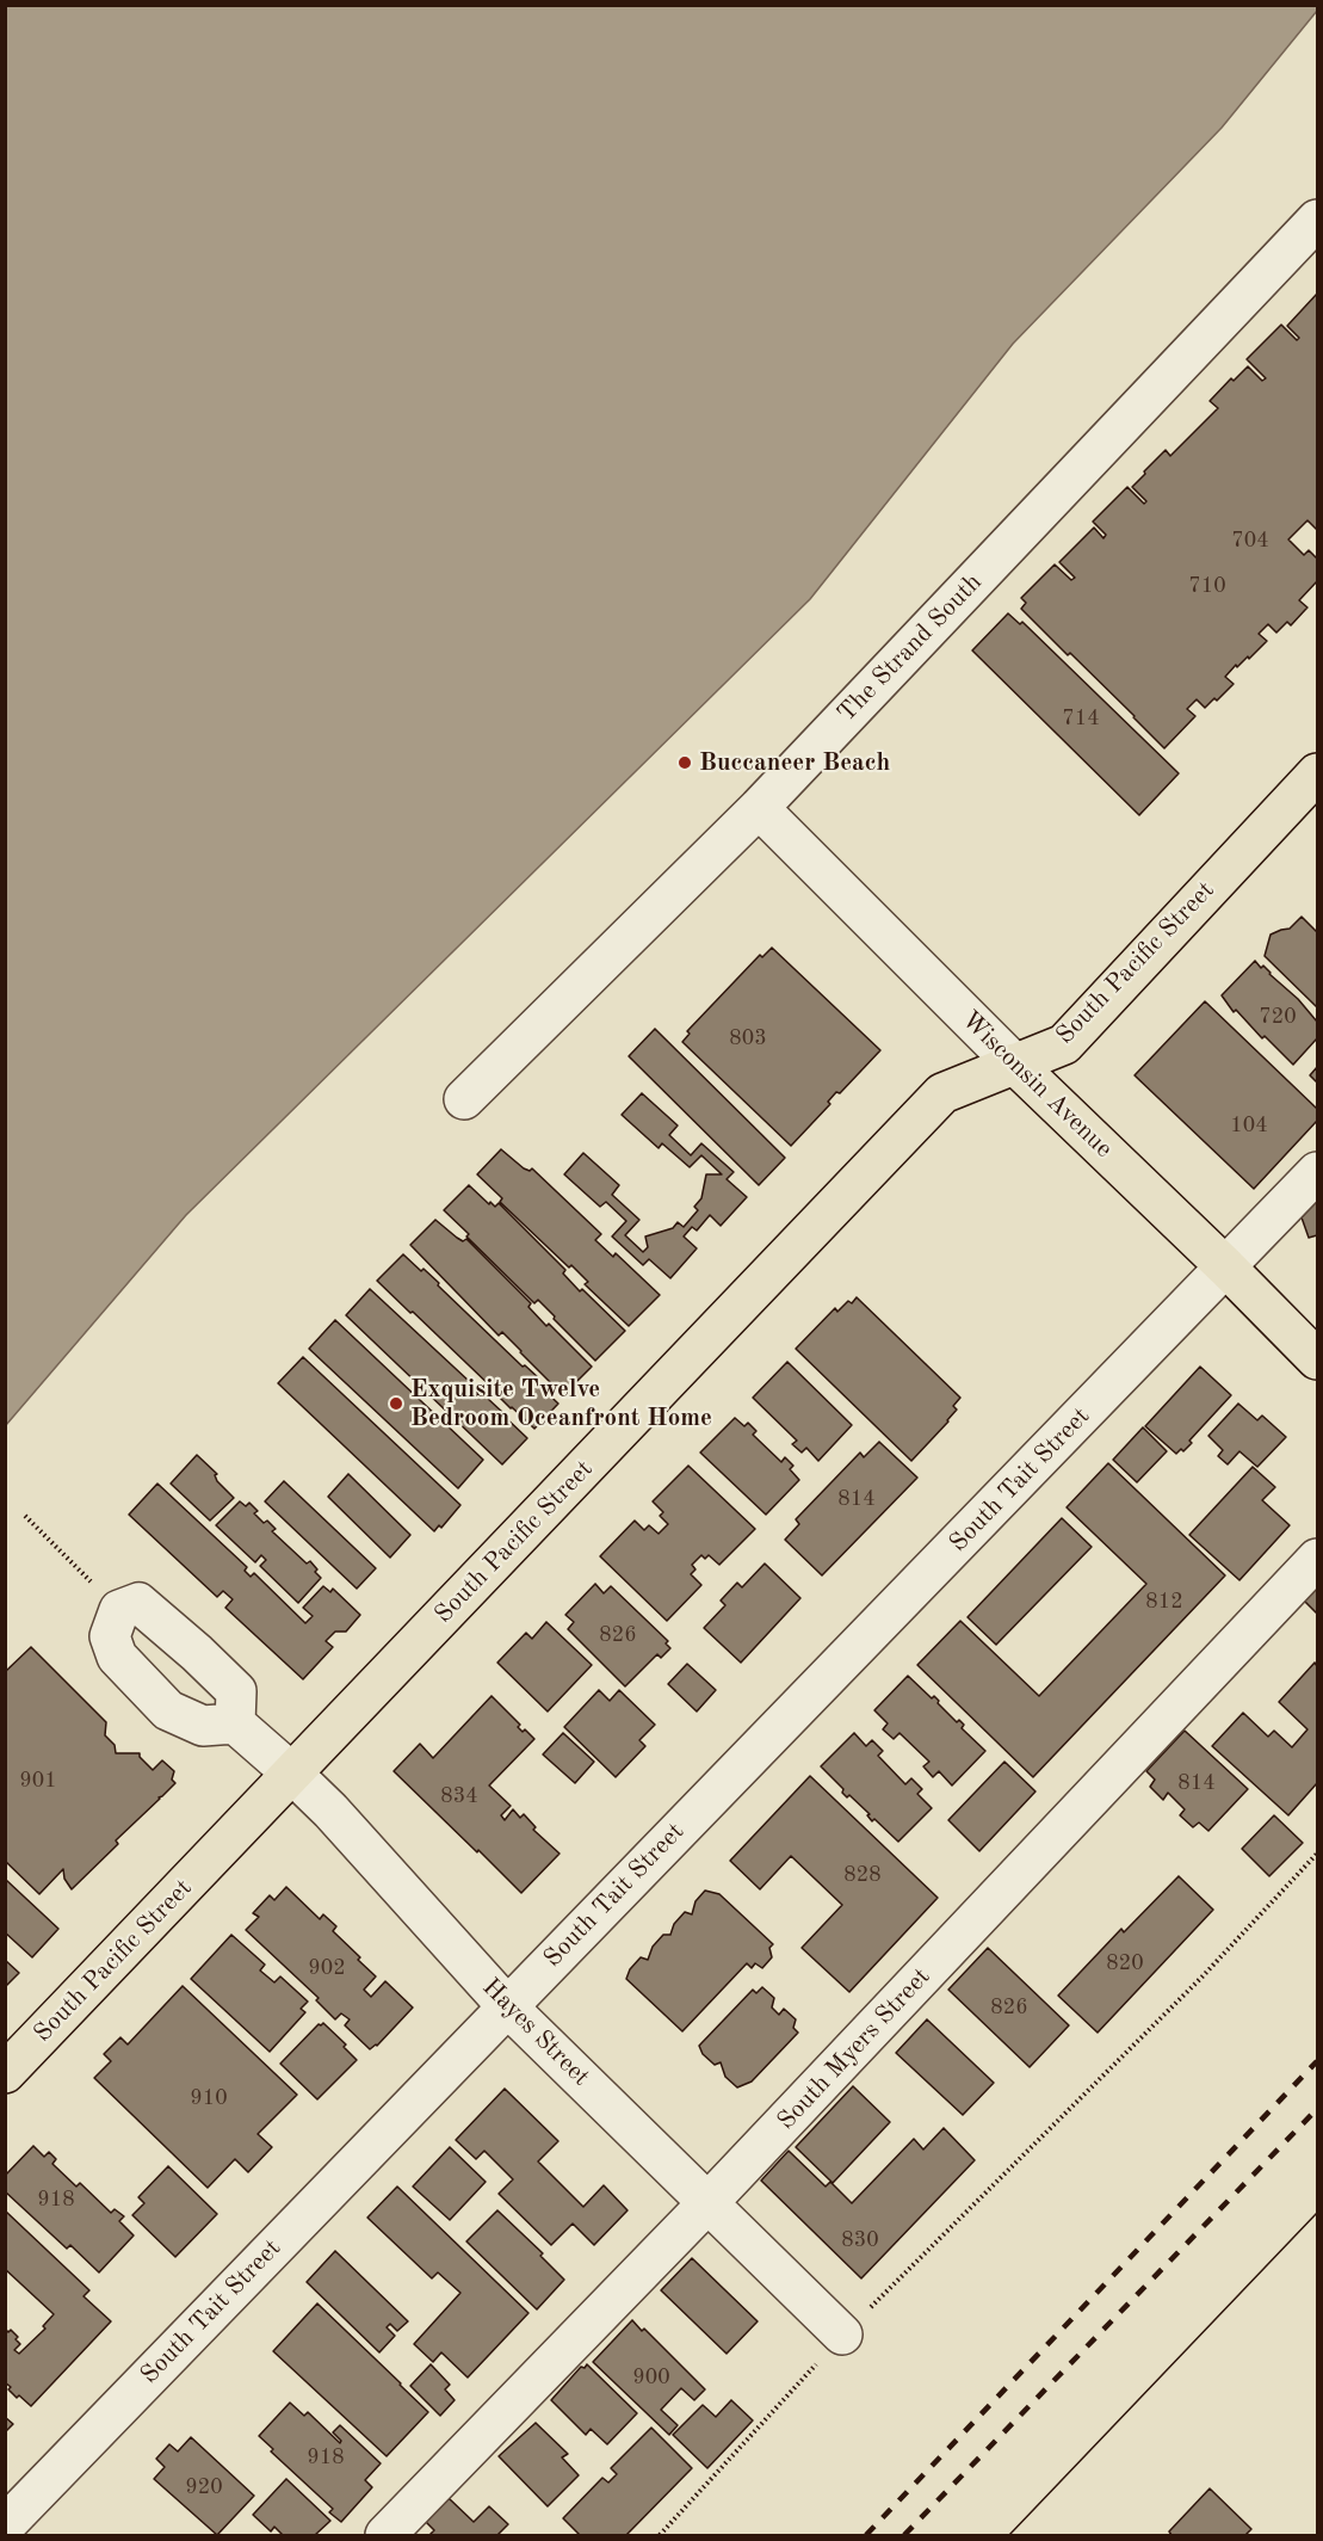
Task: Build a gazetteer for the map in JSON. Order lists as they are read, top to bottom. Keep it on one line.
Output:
{"streets":{"main road":["South Pacific Street","Wisconsin Avenue"],"street":["The Strand South","South Tait Street","Hayes Street","South Myers Street"]},"crossings":[["The Strand South","Wisconsin Avenue"],["South Pacific Street","Wisconsin Avenue"],["South Pacific Street","Hayes Street"],["Wisconsin Avenue","South Tait Street"],["South Tait Street","Hayes Street"],["Hayes Street","South Myers Street"]],"places":["Buccaneer Beach","Exquisite Twelve Bedroom Oceanfront Home"],"house_numbers":["704","710","714","720","803","104","814","812","826","901","814","834","828","820","902","826","910","918","830","900","918","920"]}
